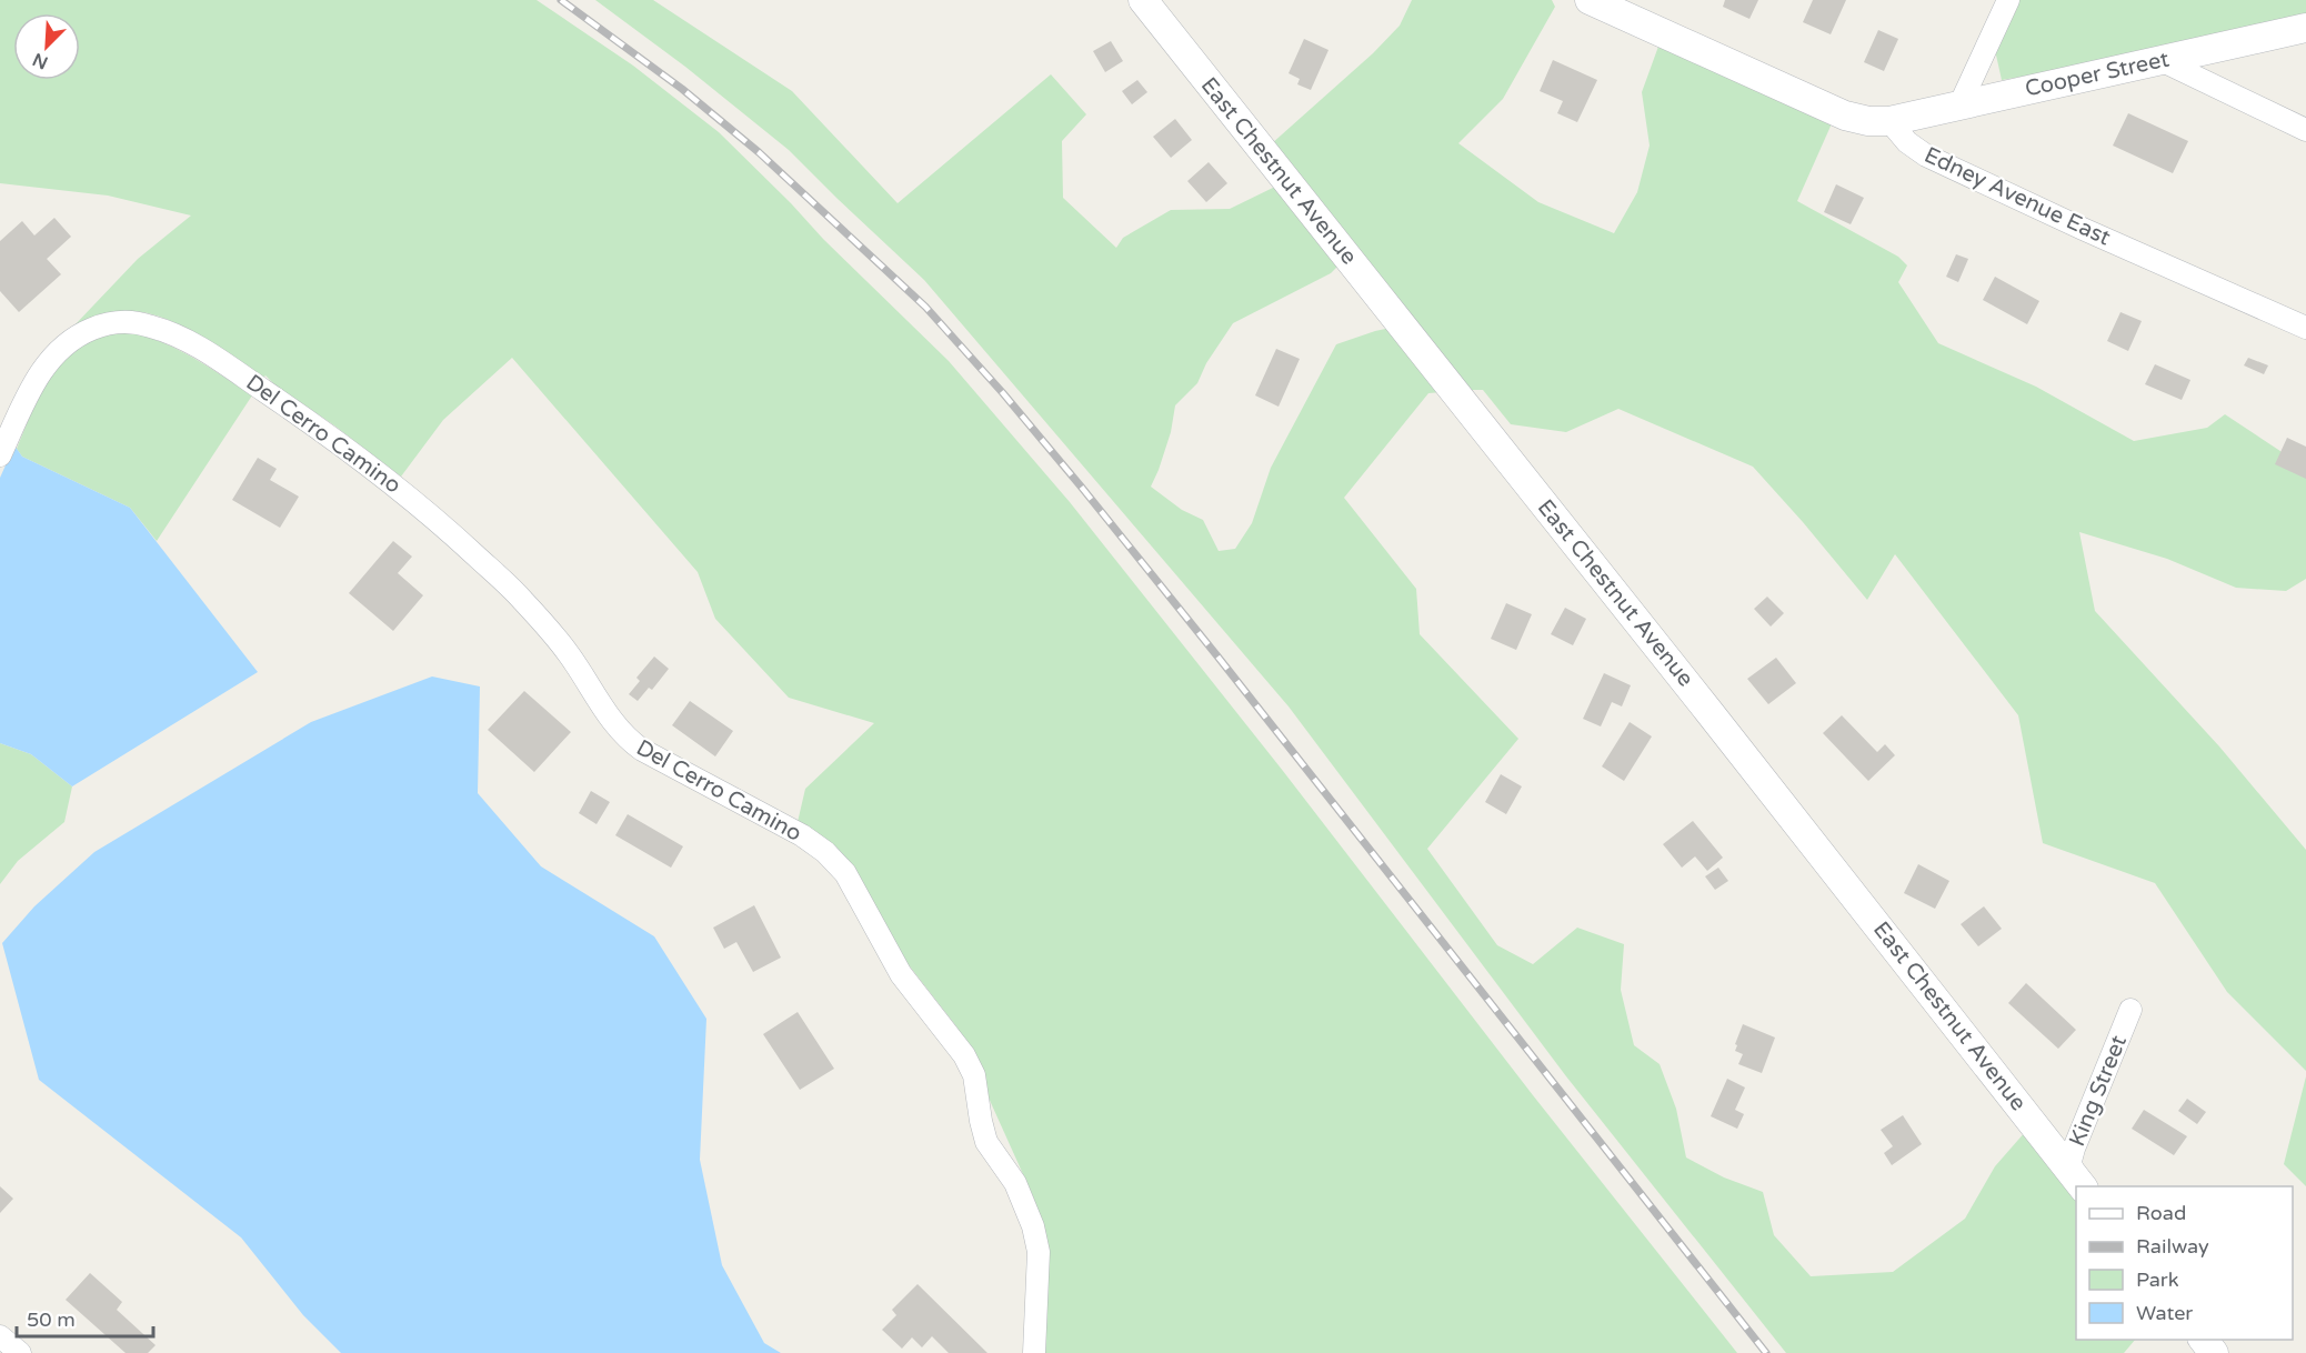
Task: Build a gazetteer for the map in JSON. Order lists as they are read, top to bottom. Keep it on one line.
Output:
{"streets":{"street":["Cooper Street","East Chestnut Avenue","Edney Avenue East","Del Cerro Camino","King Street"]},"crossings":[["Cooper Street","Edney Avenue East"],["East Chestnut Avenue","King Street"]],"legend":["Road","Railway","Park","Water"],"scale_bar":"50 m","north":"bottom left"}
